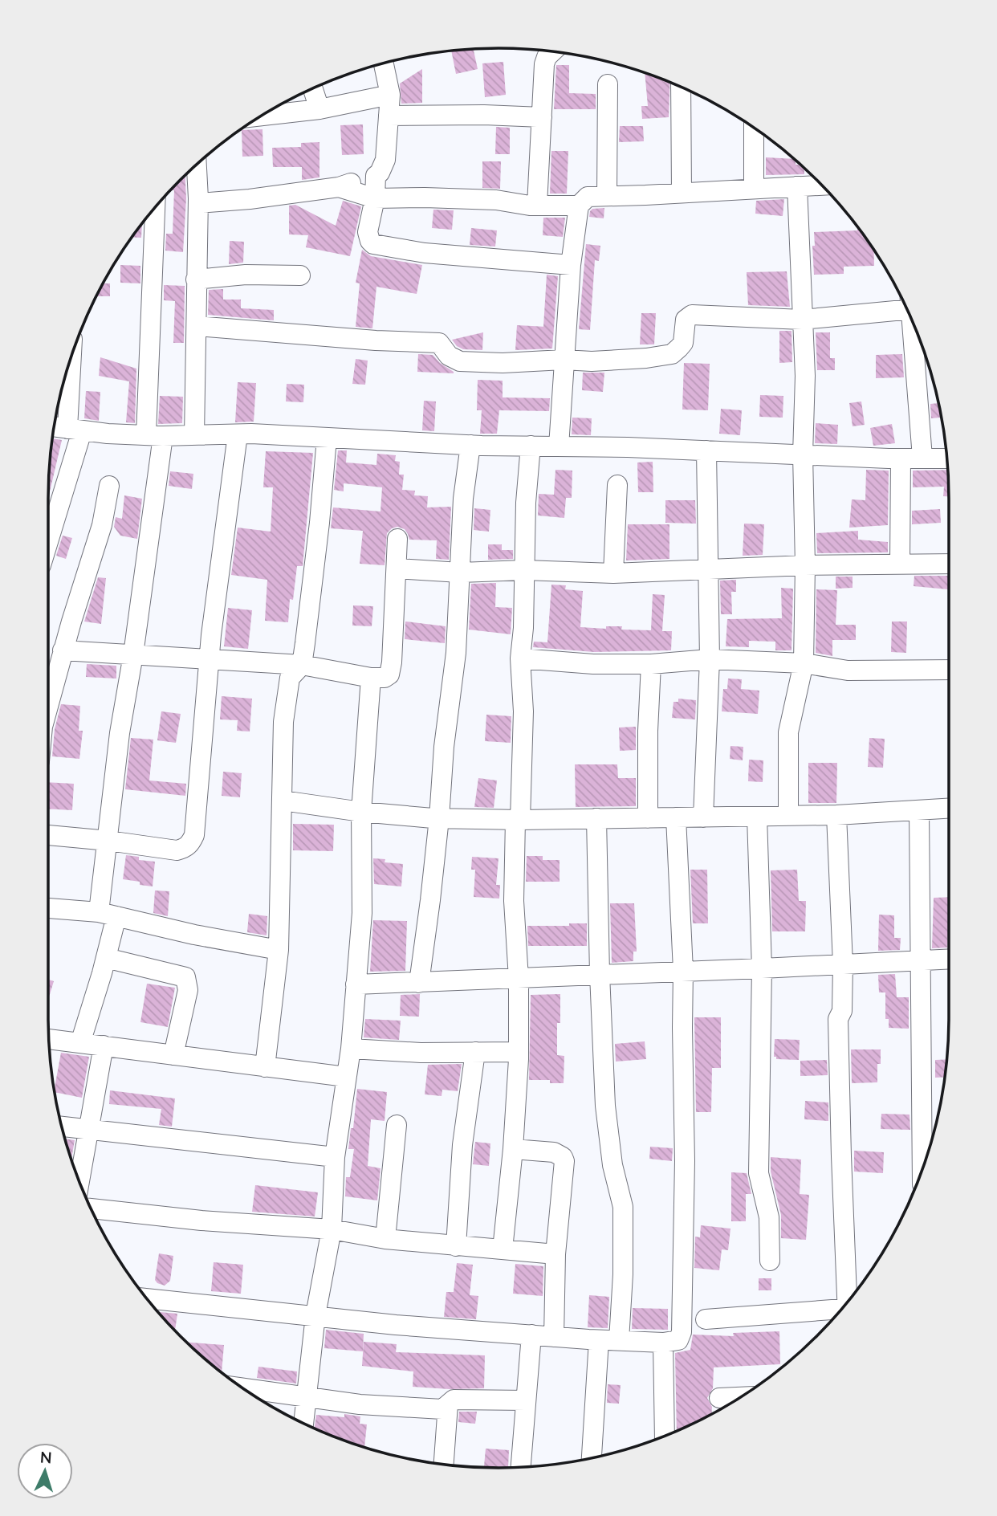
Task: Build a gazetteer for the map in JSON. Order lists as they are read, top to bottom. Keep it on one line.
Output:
{"north":"top"}
